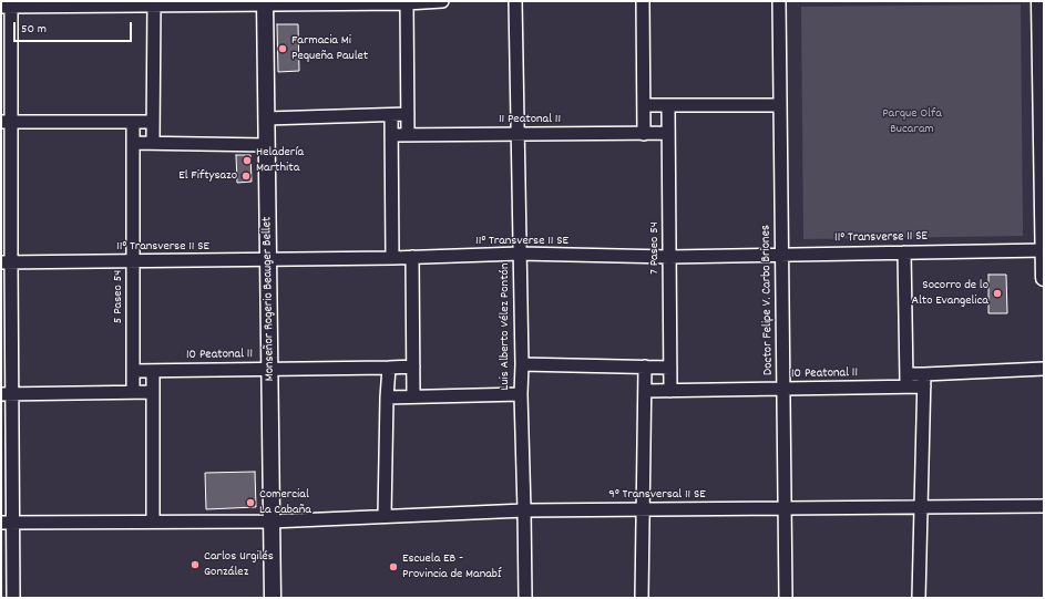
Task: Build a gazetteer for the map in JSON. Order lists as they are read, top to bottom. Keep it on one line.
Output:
{"streets":{"street":["11 Peatonal 11","11° Transverse 11 SE","7 Paseo 54","5 Paseo 54","Monseñor Rogerio Beauger Bellet","Doctor Felipe V. Carbo Briones","Luis Alberto Vélez Pontón","10 Peatonal 11","9° Transversal 11 SE"]},"crossings":[["11 Peatonal 11","7 Paseo 54"],["11 Peatonal 11","Luis Alberto Vélez Pontón"],["11° Transverse 11 SE","7 Paseo 54"],["11° Transverse 11 SE","5 Paseo 54"],["11° Transverse 11 SE","Monseñor Rogerio Beauger Bellet"],["11° Transverse 11 SE","Doctor Felipe V. Carbo Briones"],["11° Transverse 11 SE","Luis Alberto Vélez Pontón"],["7 Paseo 54","10 Peatonal 11"],["5 Paseo 54","10 Peatonal 11"],["Monseñor Rogerio Beauger Bellet","10 Peatonal 11"],["Monseñor Rogerio Beauger Bellet","9° Transversal 11 SE"],["Doctor Felipe V. Carbo Briones","10 Peatonal 11"],["Doctor Felipe V. Carbo Briones","9° Transversal 11 SE"],["Luis Alberto Vélez Pontón","9° Transversal 11 SE"]],"parks":["Parque Olfa Bucaram"],"places":["Farmacia Mi Pequeña Paulet","Heladería Marthita","El Fiftysazo","Socorro de lo Alto Evangelica","Comercial La Cabaña","Carlos Urgilés González","Escuela EB - Provincia de ManabÍ"],"scale_bar":"50 m"}
